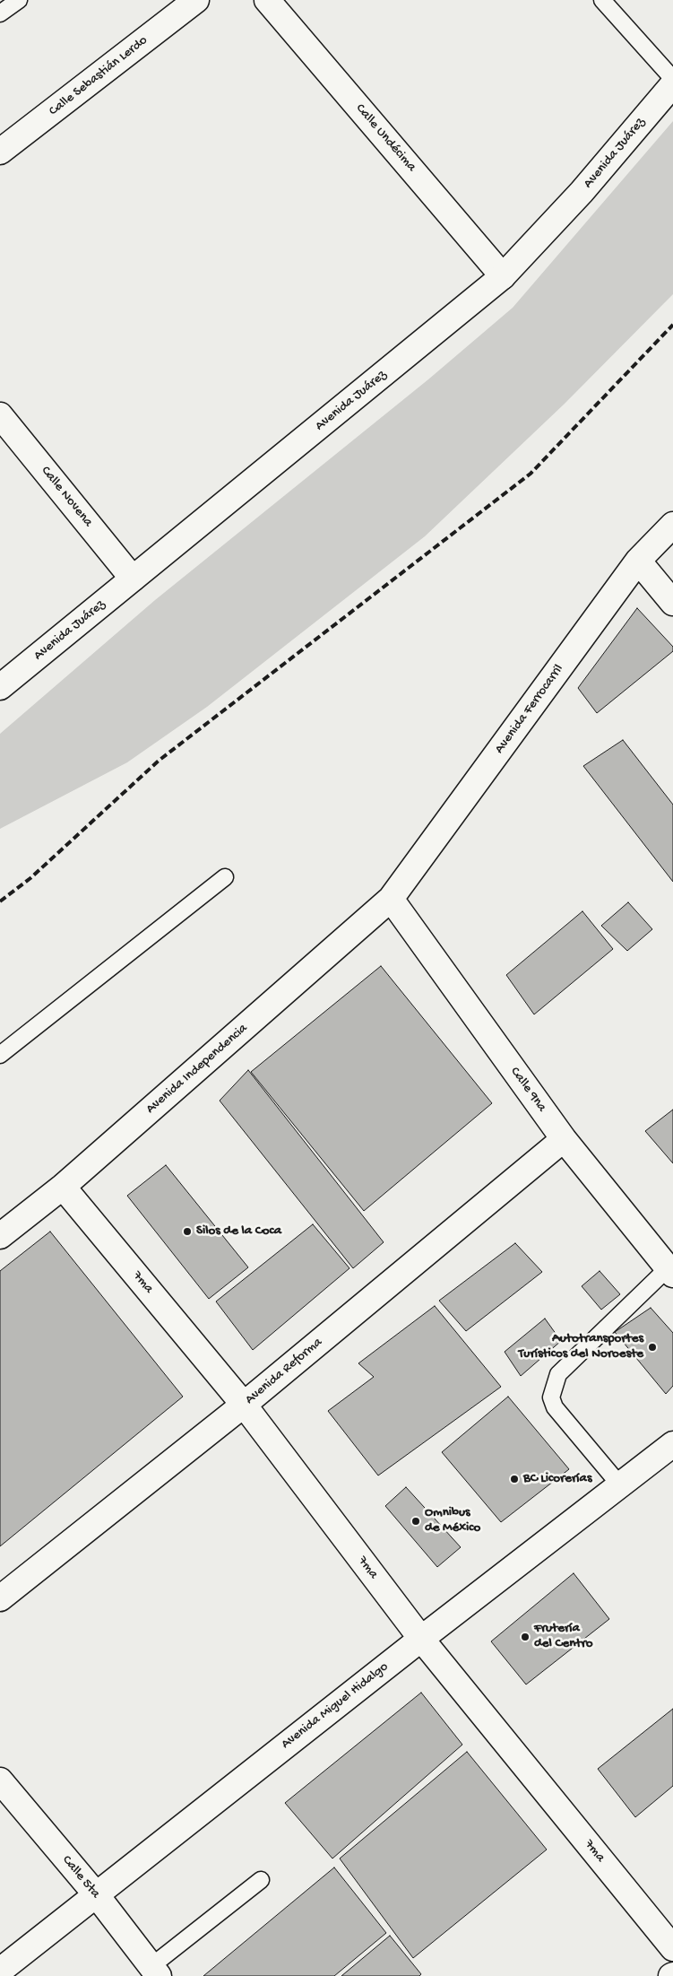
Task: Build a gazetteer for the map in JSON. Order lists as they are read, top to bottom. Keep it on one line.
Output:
{"streets":{"street":["Calle Sebastián Lerdo","Calle Undécima","Avenida Juárez","Calle Novena","Avenida Ferrocarril","Avenida Independencia","Calle 9na","7ma","Avenida Reforma","Avenida Miguel Hidalgo","Calle 5ta"]},"crossings":[["Calle Undécima","Avenida Juárez"],["Avenida Juárez","Calle Novena"],["Avenida Ferrocarril","Avenida Independencia"],["Avenida Ferrocarril","Calle 9na"],["Avenida Independencia","Calle 9na"],["Avenida Independencia","7ma"],["Calle 9na","Avenida Reforma"],["7ma","Avenida Reforma"],["7ma","Avenida Miguel Hidalgo"],["Avenida Miguel Hidalgo","Calle 5ta"]],"places":["Silos de la Coca","Autotransportes Turísticos del Noroeste","BC Licorerías","Omnibus de México","Frutería del Centro"]}
